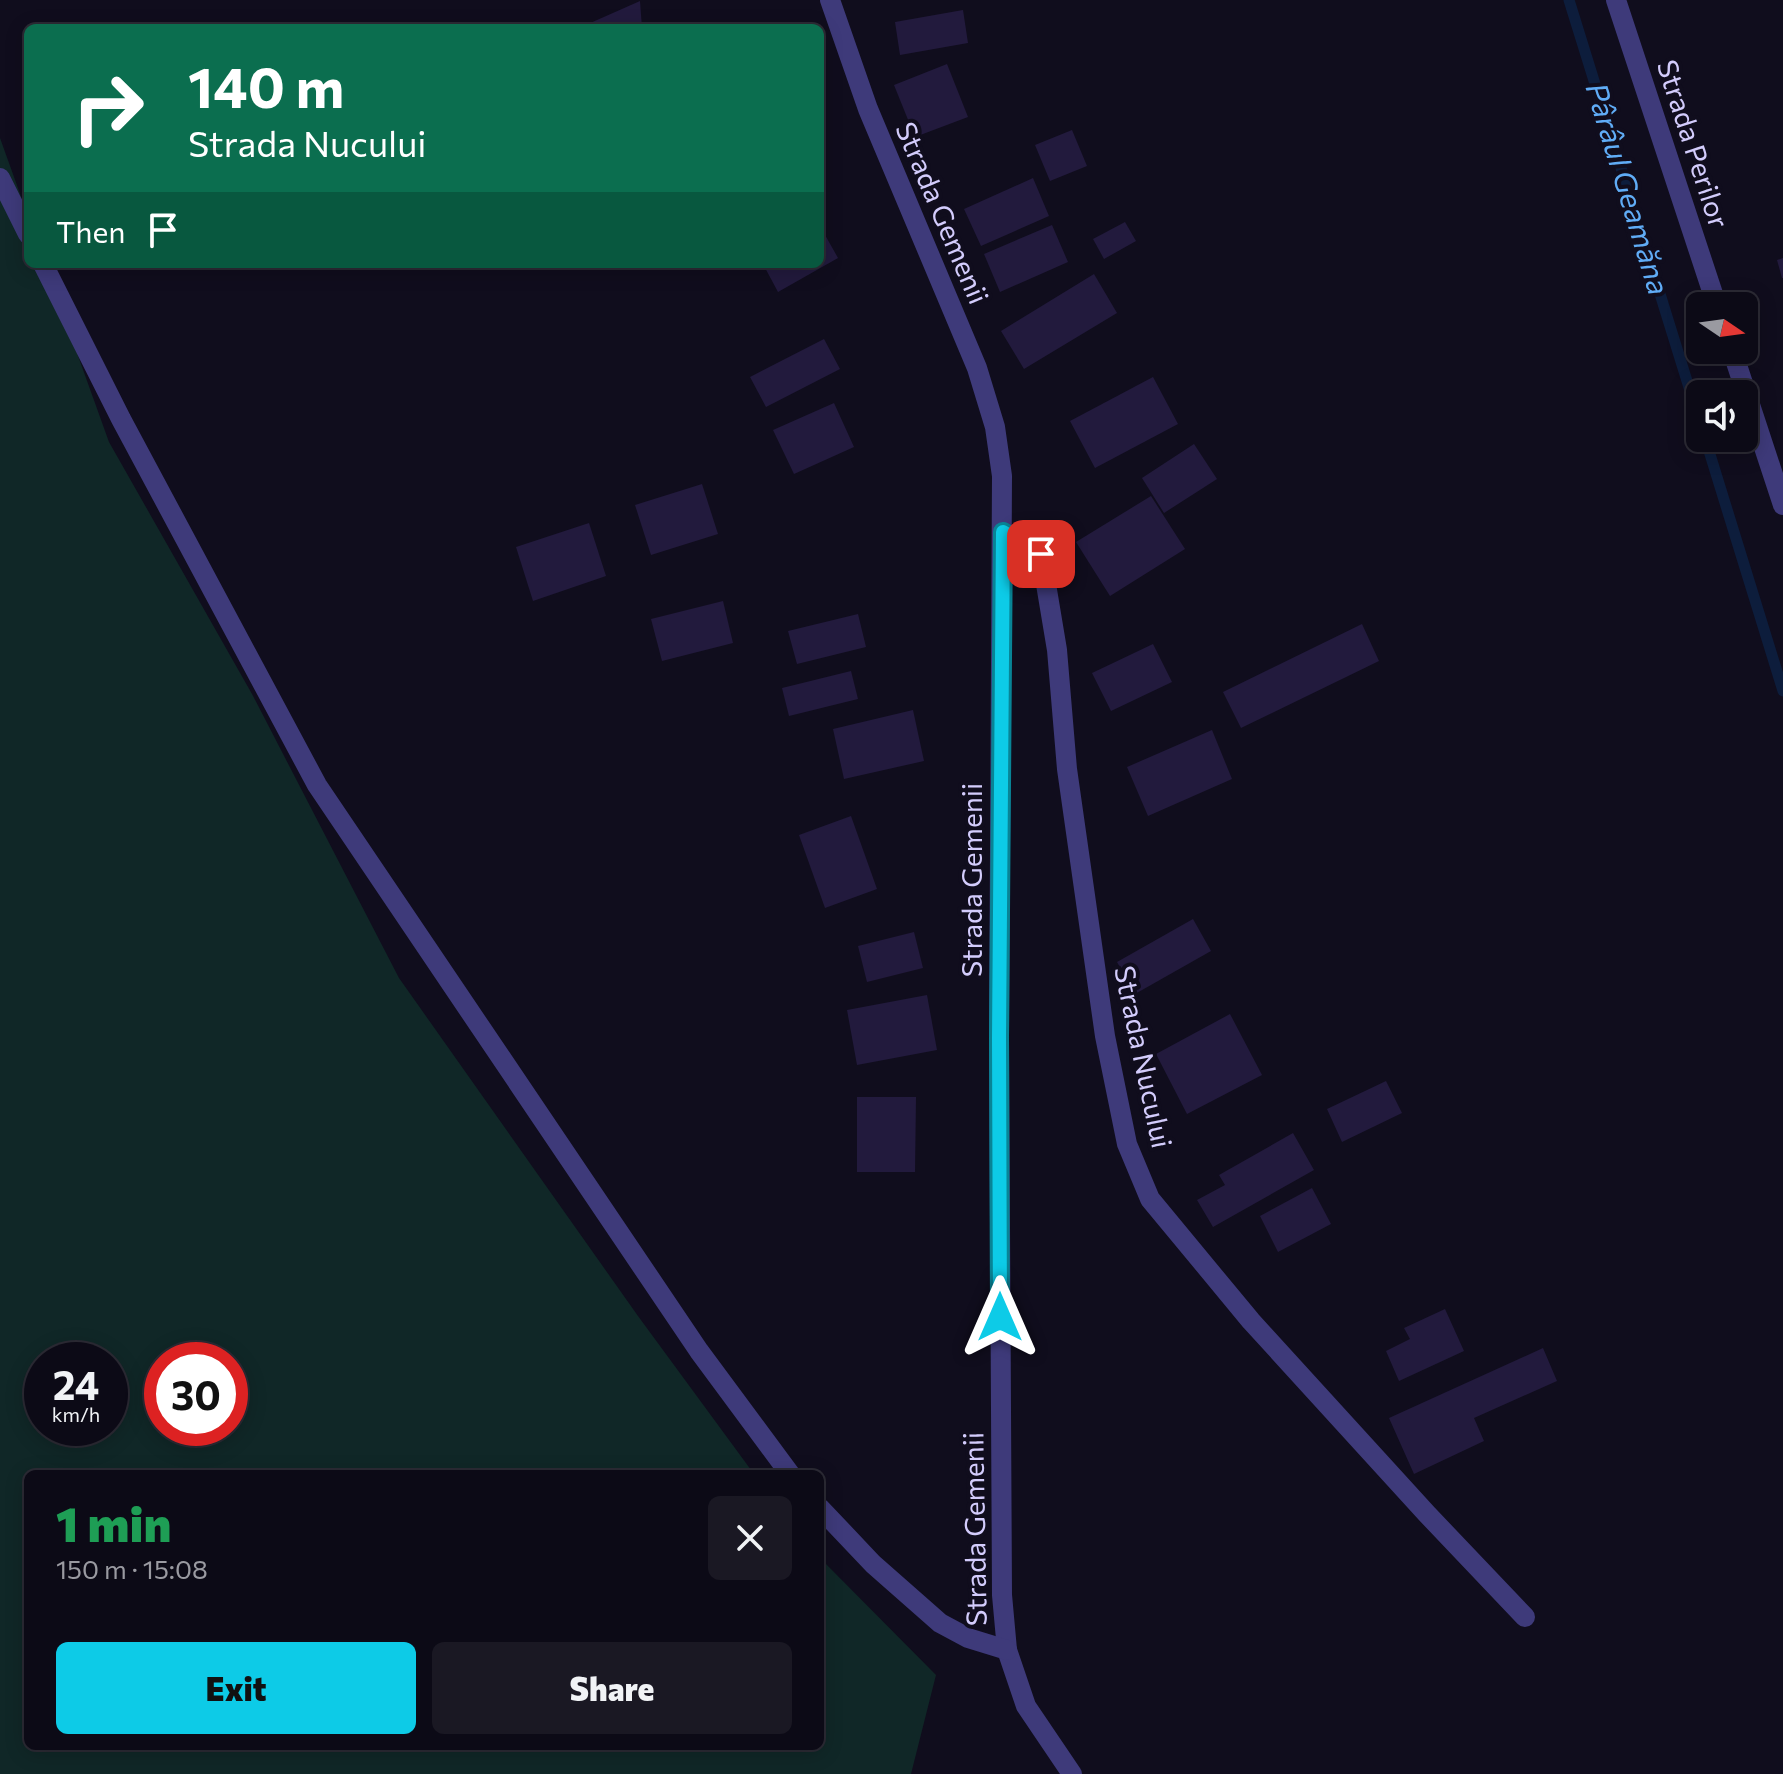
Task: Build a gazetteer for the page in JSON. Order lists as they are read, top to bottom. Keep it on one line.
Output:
{"streets":{"street":["Strada Perilor","Strada Gemenii","Strada Nucului"]},"crossings":[["Strada Gemenii","Strada Nucului"]],"water":["Pârâul Geamăna"],"north":"right","page":{"turn":["140 m","Strada Nucului"],"then":"Then","speed":"24 km/h","limit":"30","heading":["1 min","150 m · 15:08"],"buttons":["Exit","Share"]}}
